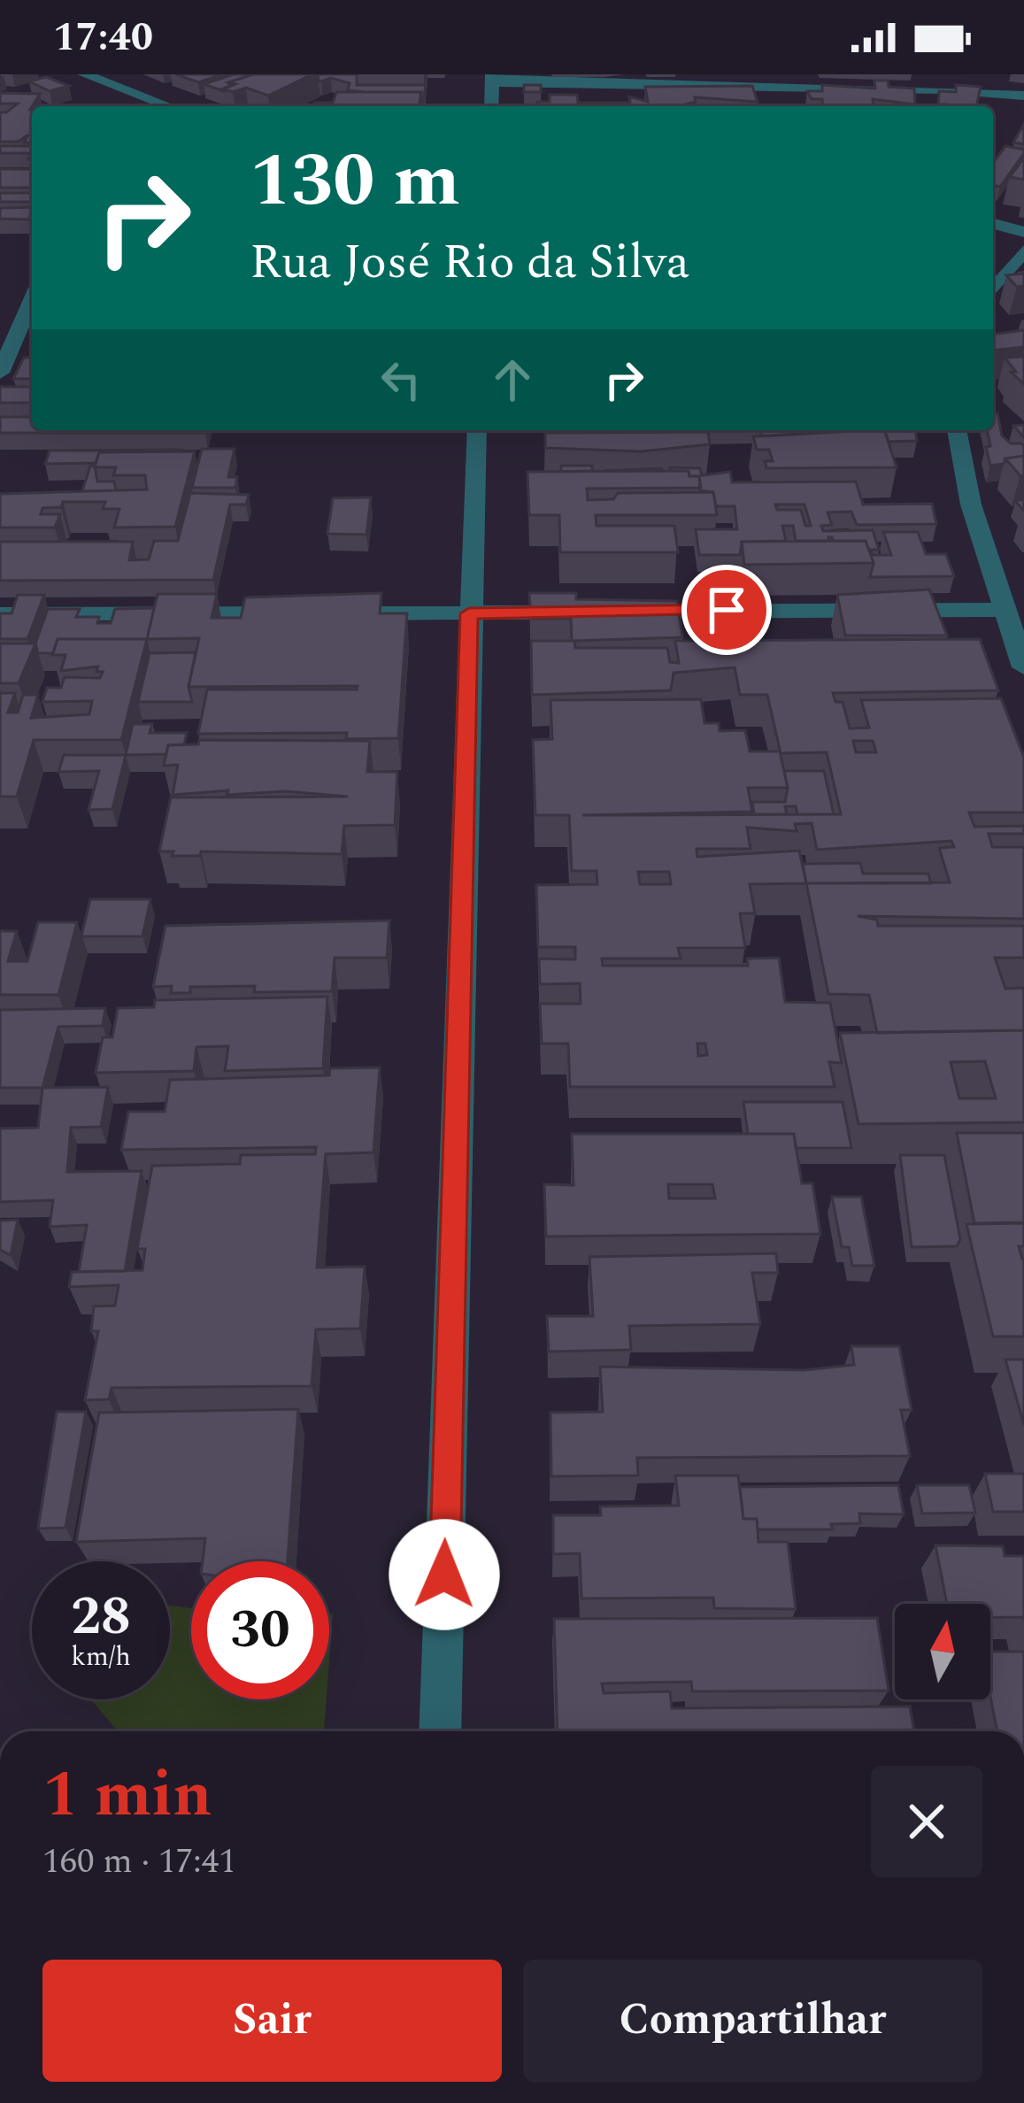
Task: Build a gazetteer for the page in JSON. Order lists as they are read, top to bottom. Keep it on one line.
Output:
{"north":"top","page":{"status":"17:40","turn":["130 m","Rua José Rio da Silva"],"speed":"28 km/h","limit":"30","heading":["1 min","160 m · 17:41"],"buttons":["Sair","Compartilhar"]}}
